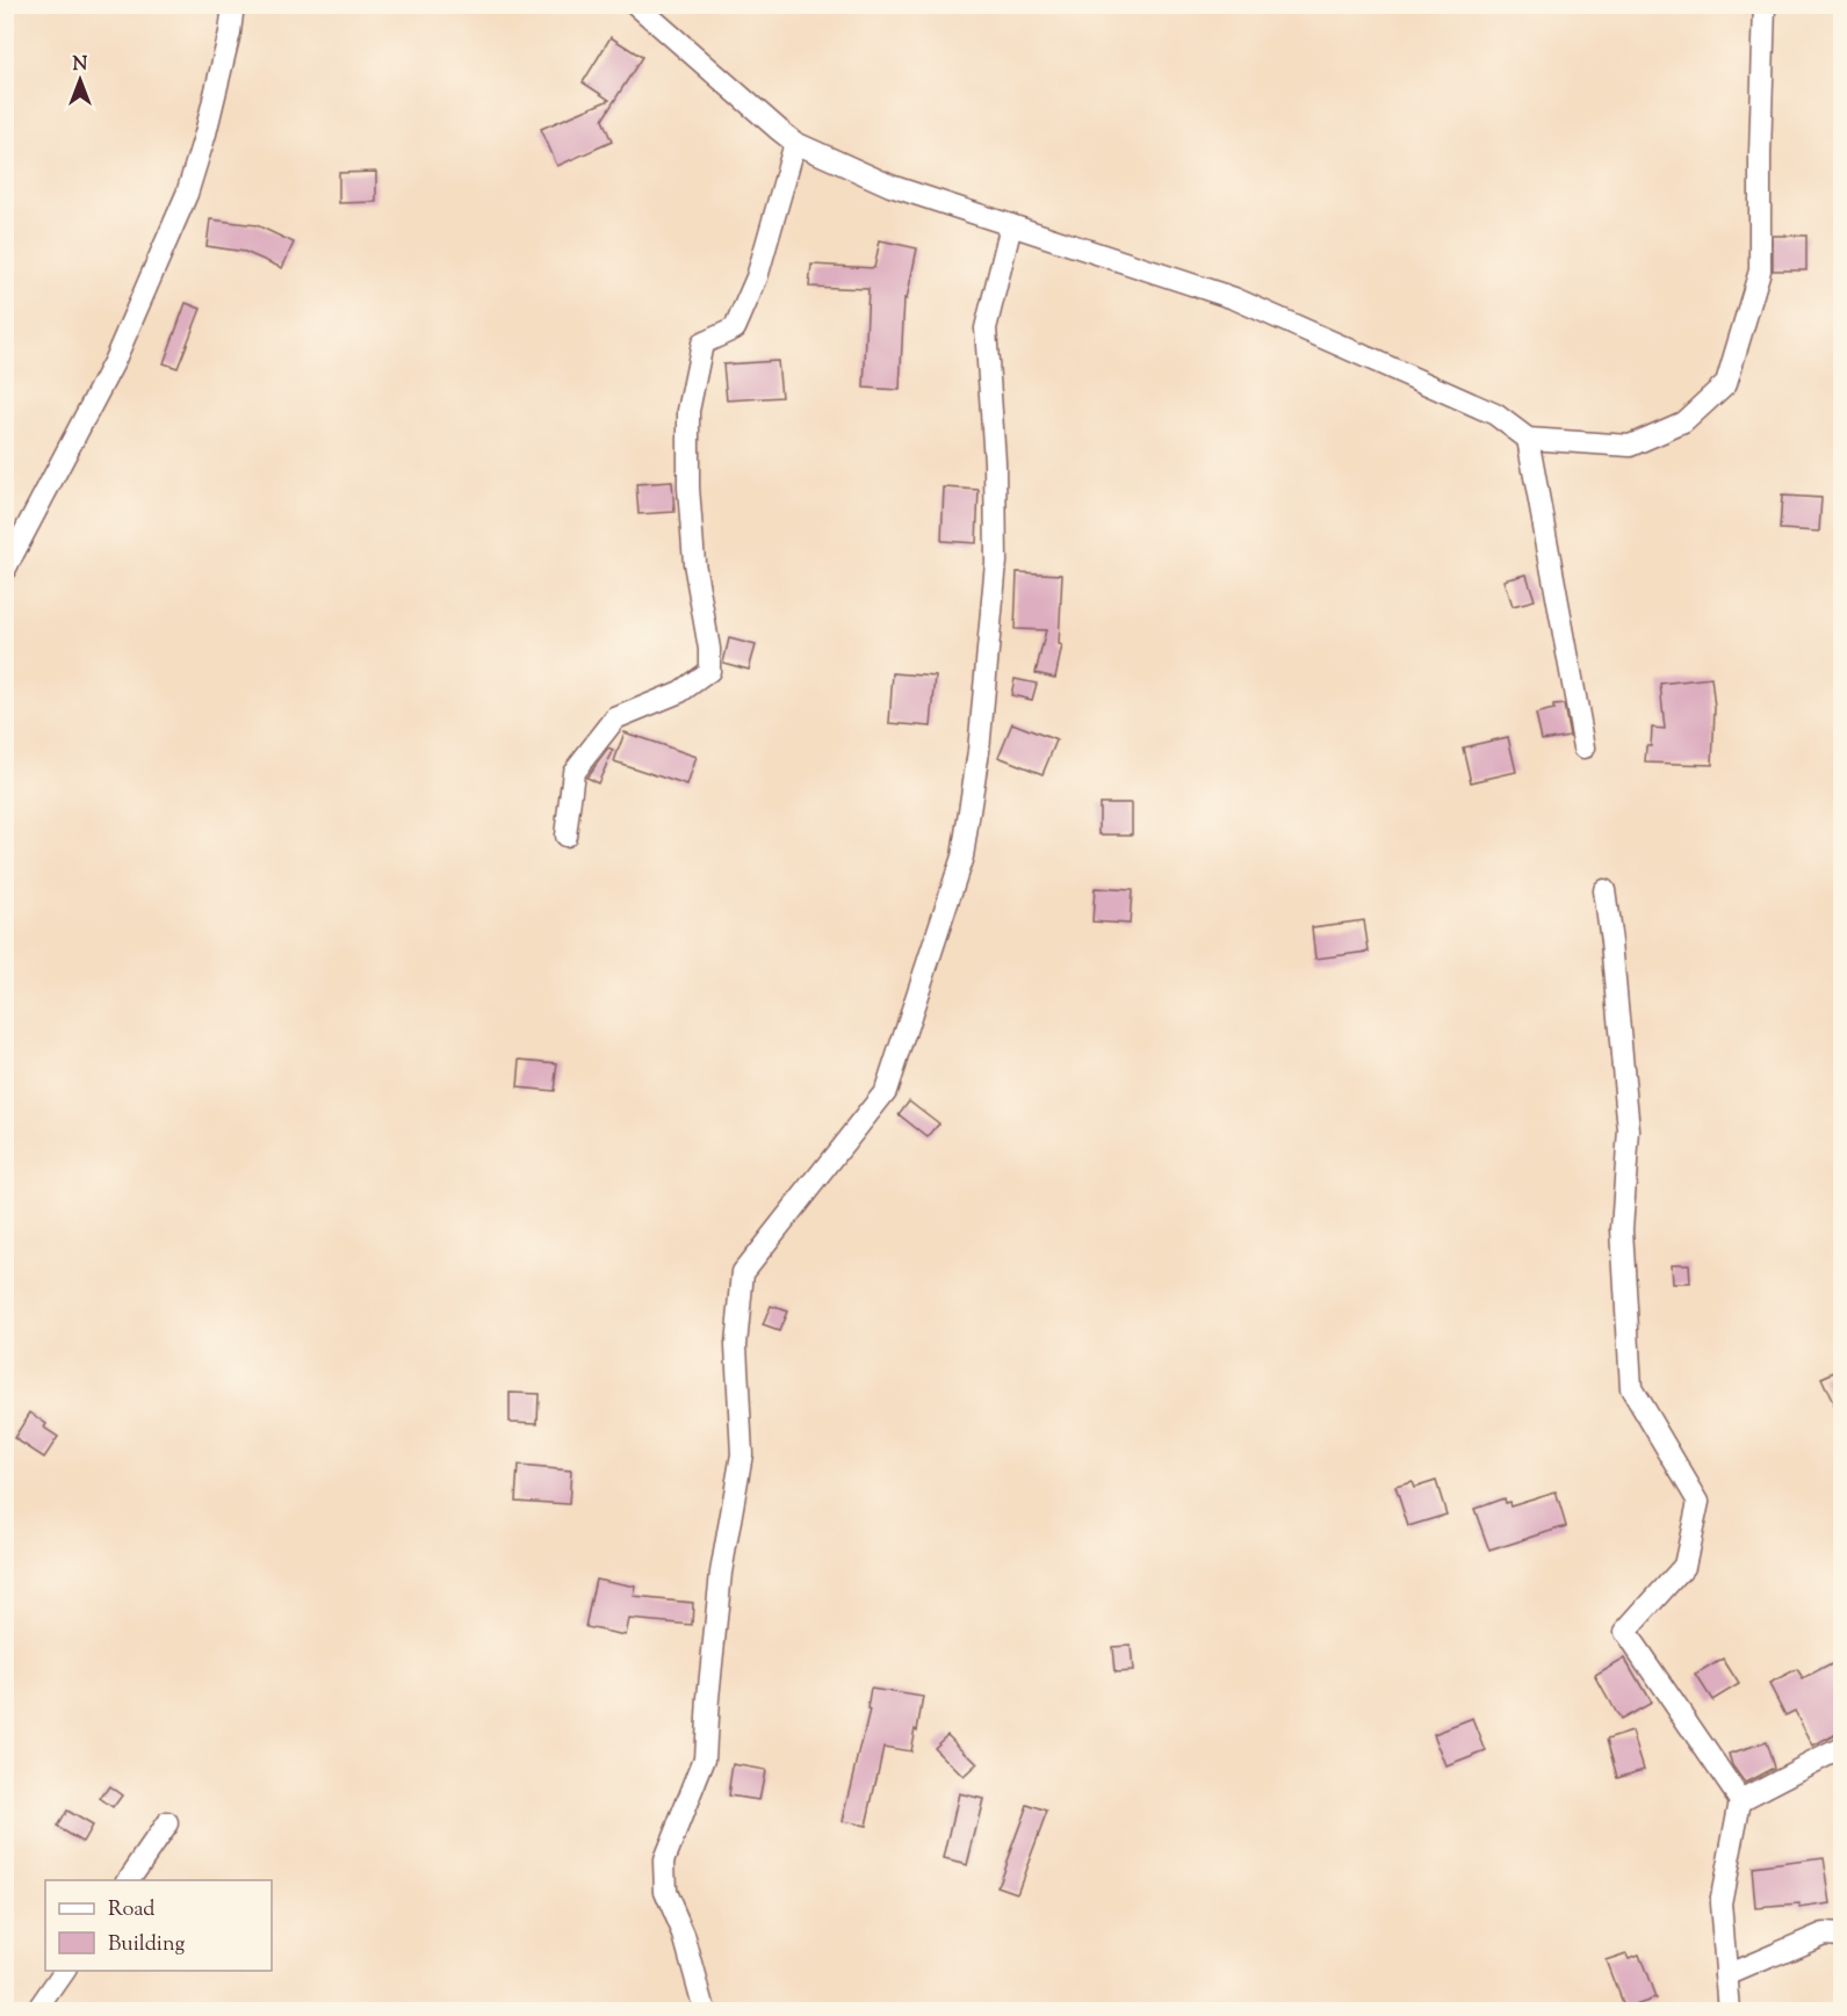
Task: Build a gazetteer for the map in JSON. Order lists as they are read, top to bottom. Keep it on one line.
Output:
{"legend":["Road","Building"],"north":"top"}
